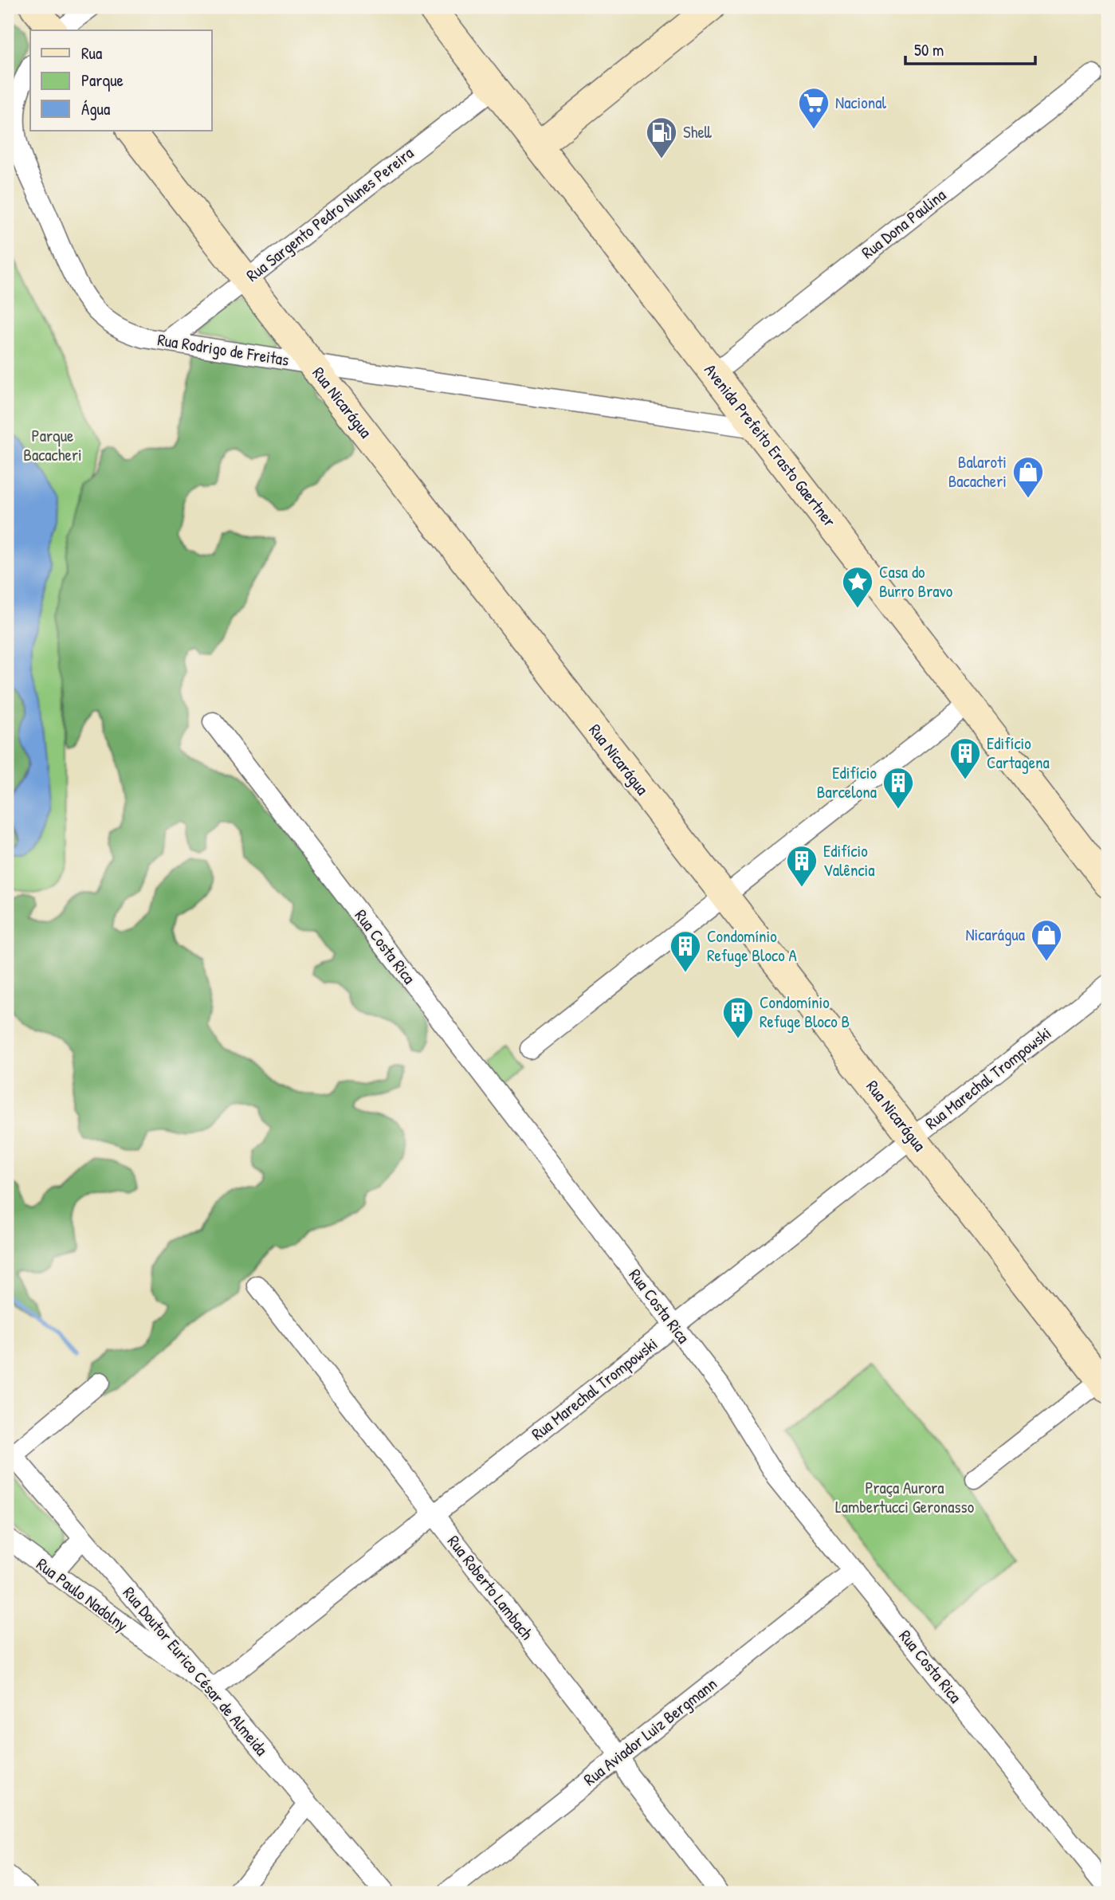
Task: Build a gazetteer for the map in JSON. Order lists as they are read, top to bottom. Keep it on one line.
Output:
{"streets":{"main road":["Rua Nicarágua","Avenida Prefeito Erasto Gaertner"],"street":["Rua Sargento Pedro Nunes Pereira","Rua Dona Paulina","Rua Rodrigo de Freitas","Rua Costa Rica","Rua Marechal Trompowski","Rua Roberto Lambach","Rua Paulo Nadolny","Rua Doutor Eurico César de Almeida","Rua Aviador Luiz Bergmann"]},"crossings":[["Rua Sargento Pedro Nunes Pereira","Rua Rodrigo de Freitas"],["Rua Sargento Pedro Nunes Pereira","Rua Nicarágua"],["Rua Sargento Pedro Nunes Pereira","Avenida Prefeito Erasto Gaertner"],["Rua Dona Paulina","Avenida Prefeito Erasto Gaertner"],["Rua Rodrigo de Freitas","Rua Nicarágua"],["Rua Rodrigo de Freitas","Avenida Prefeito Erasto Gaertner"],["Rua Nicarágua","Rua Marechal Trompowski"],["Rua Costa Rica","Rua Marechal Trompowski"],["Rua Costa Rica","Rua Aviador Luiz Bergmann"],["Rua Marechal Trompowski","Rua Roberto Lambach"],["Rua Marechal Trompowski","Rua Paulo Nadolny"],["Rua Marechal Trompowski","Rua Doutor Eurico César de Almeida"],["Rua Roberto Lambach","Rua Aviador Luiz Bergmann"],["Rua Paulo Nadolny","Rua Doutor Eurico César de Almeida"]],"parks":["Parque Bacacheri","Praça Aurora Lambertucci Geronasso"],"places":{"supermarket":["Nacional"],"fuel station":["Shell"],"shop":["Balaroti Bacacheri","Nicarágua"],"place":["Casa do Burro Bravo"],"building":["Edifício Cartagena","Edifício Barcelona","Edifício Valência","Condomínio Refuge Bloco A","Condomínio Refuge Bloco B"]},"legend":["Rua","Parque","Água"],"scale_bar":"50 m"}
